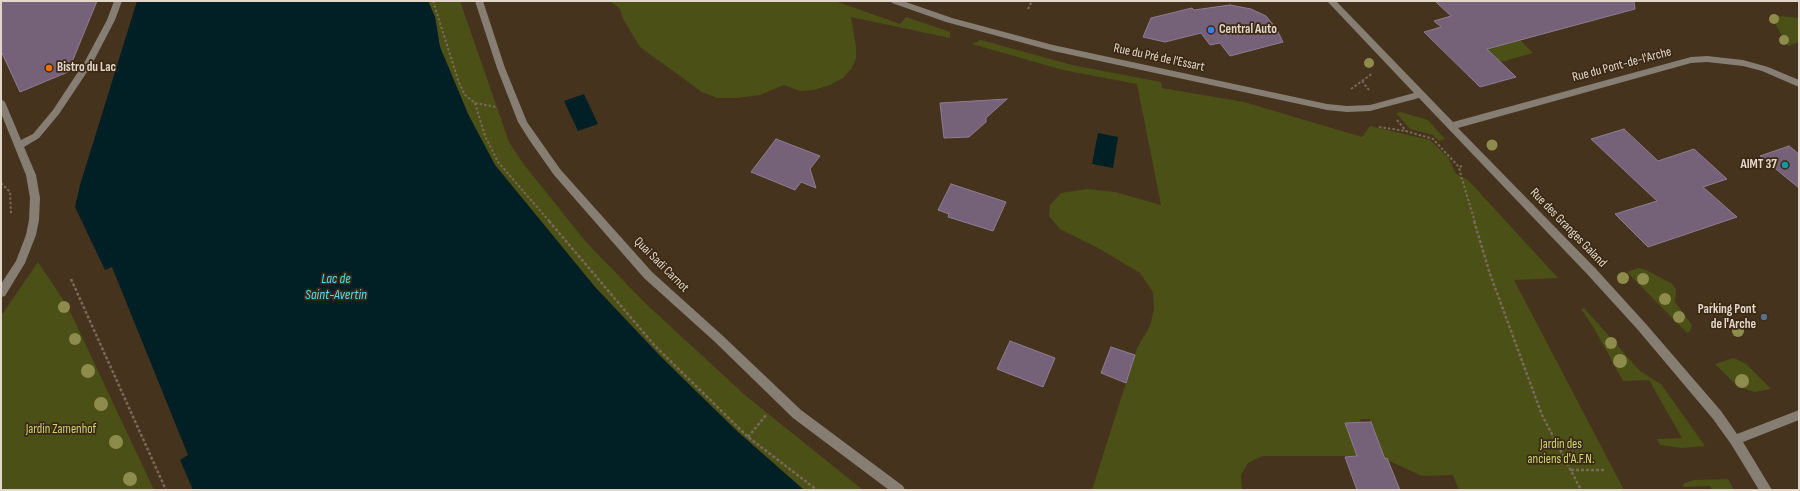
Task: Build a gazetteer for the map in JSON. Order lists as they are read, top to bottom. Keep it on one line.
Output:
{"streets":{"street":["Rue du Pré de l'Essart","Rue du Pont-de-l'Arche","Rue des Granges Galand","Quai Sadi Carnot"]},"crossings":[["Rue du Pré de l'Essart","Rue des Granges Galand"],["Rue du Pont-de-l'Arche","Rue des Granges Galand"]],"water":["Lac de Saint-Avertin"],"parks":["Jardin Zamenhof","Jardin des anciens d'A.F.N."],"places":["Central Auto","Bistro du Lac","AIMT 37","Parking Pont de l'Arche"]}
